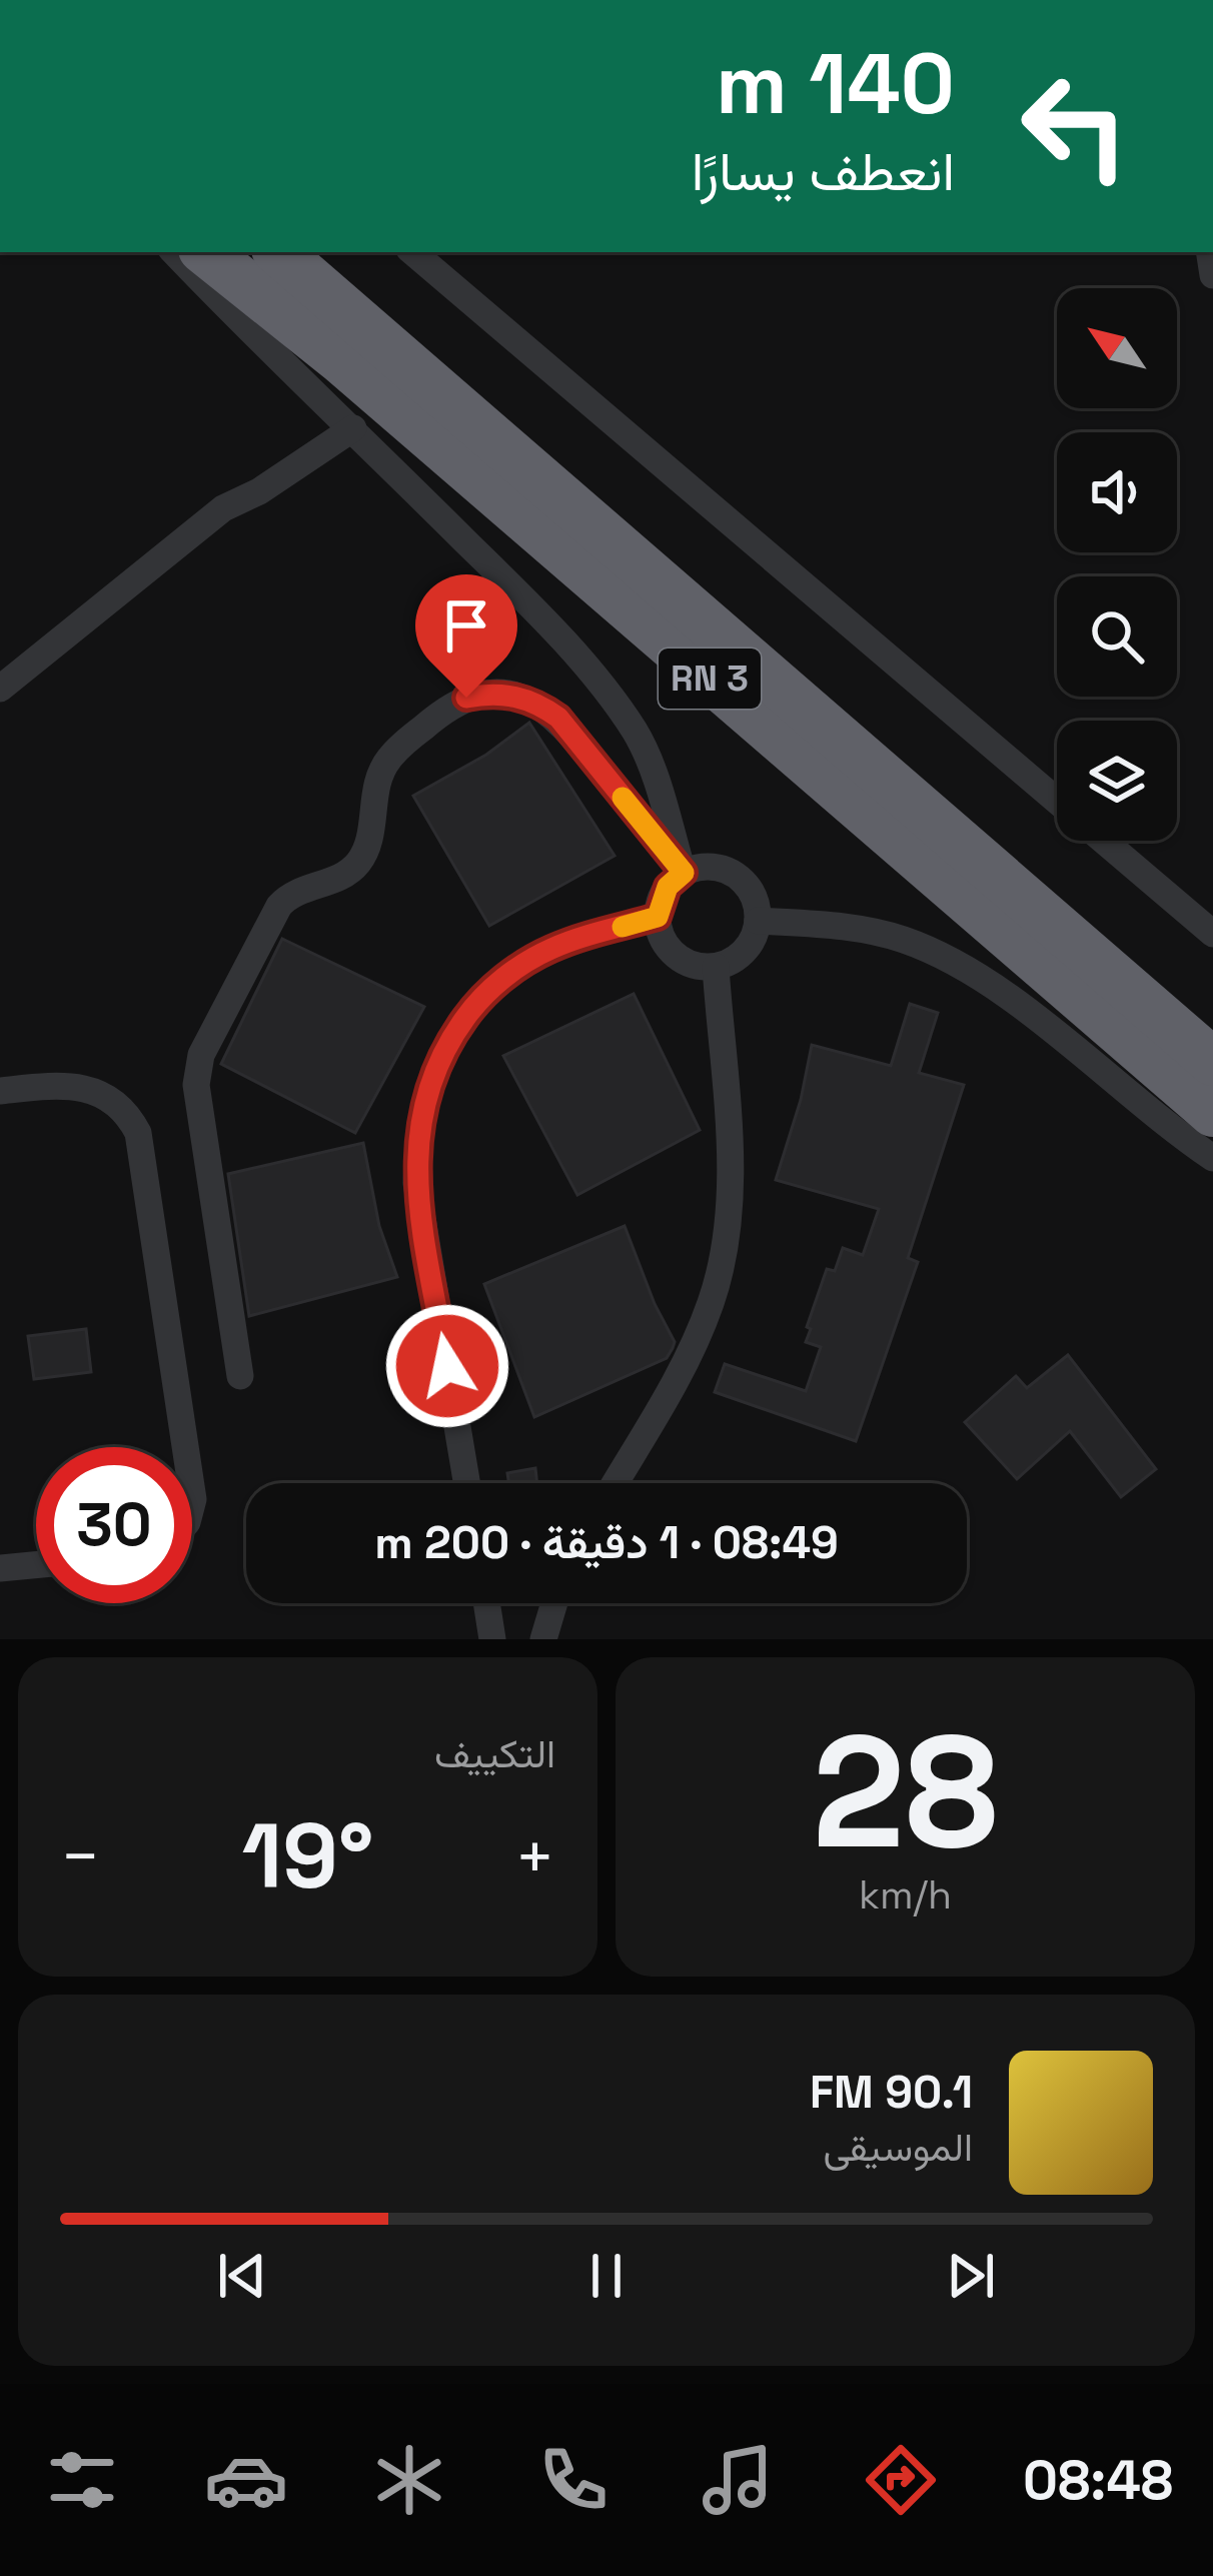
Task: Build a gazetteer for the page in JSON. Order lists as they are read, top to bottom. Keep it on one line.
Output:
{"streets":{"highway":["RN 3"]},"north":"top left","page":{"turn":["140 m","انعطف يسارًا"],"limit":"30","trip":"08:49 · 1 دقيقة · 200 m","tile":[["28","km/h"],"التكييف"],"heat":["−","19°","+"],"song":["90.1 FM","الموسيقى"],"tabs":"08:48"}}
